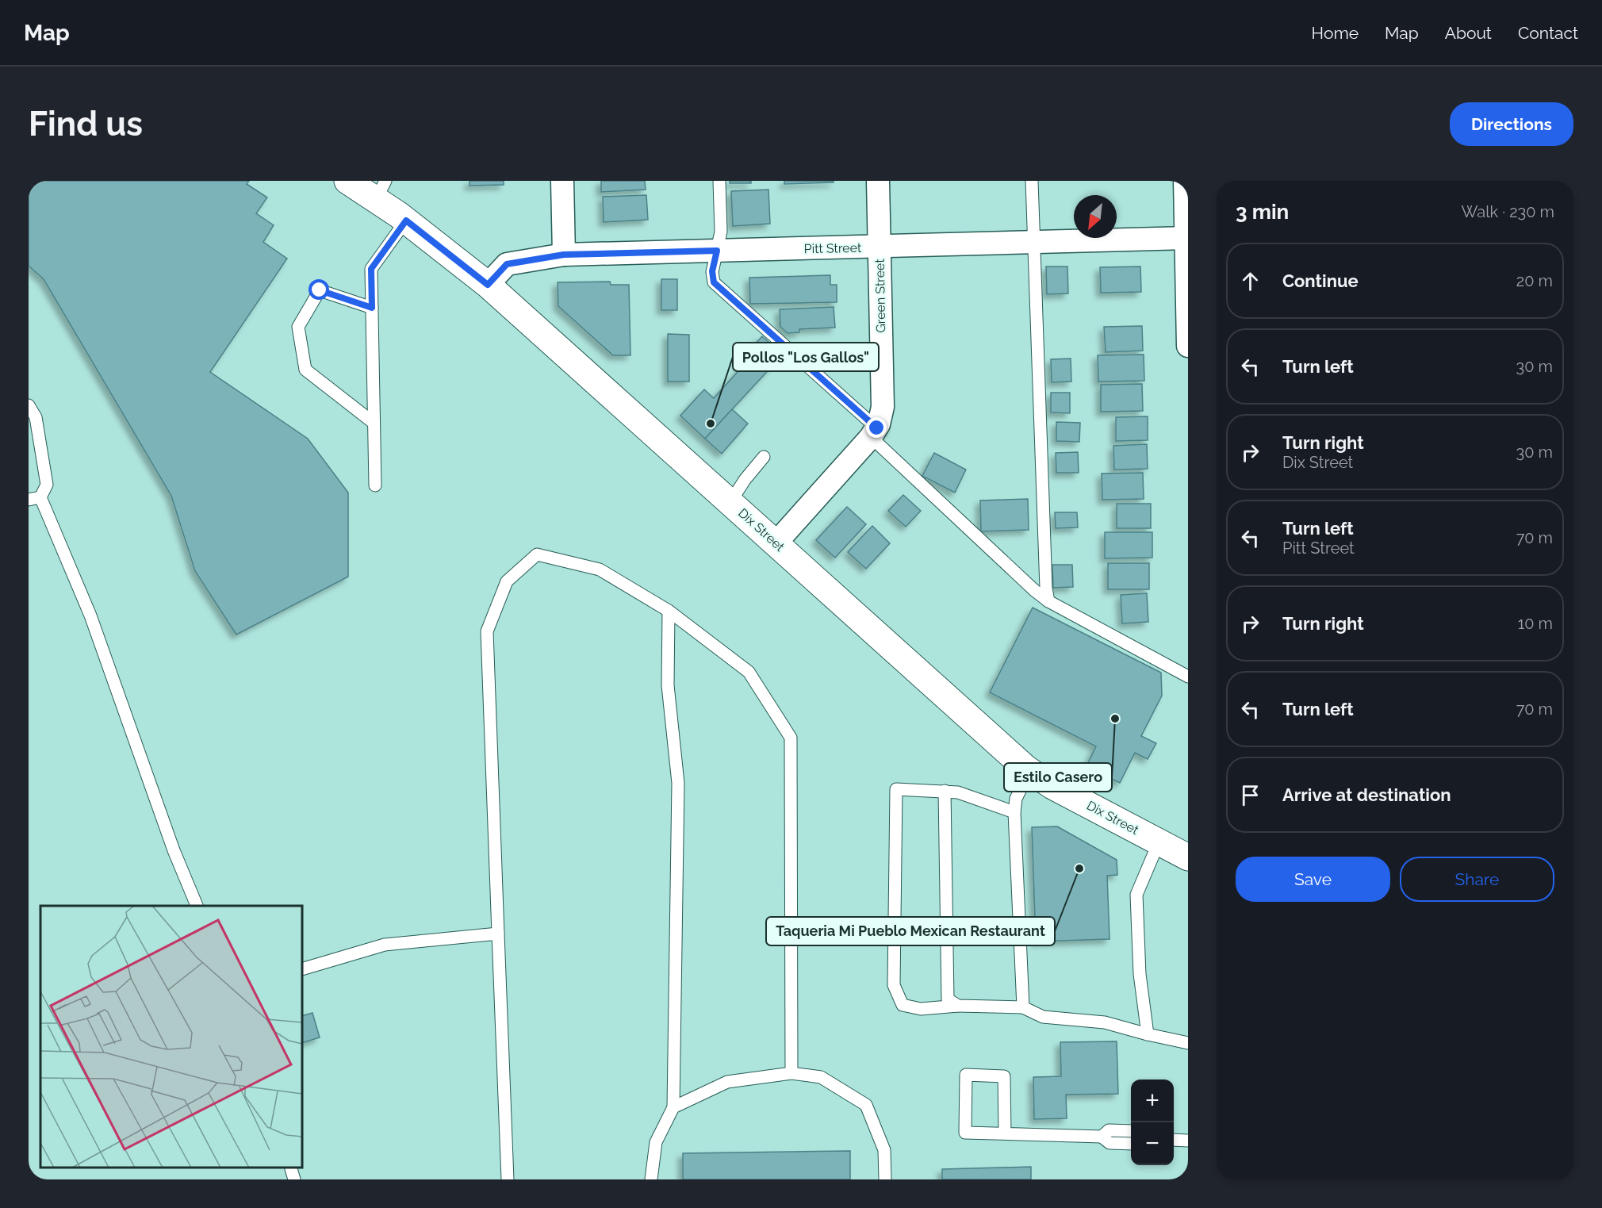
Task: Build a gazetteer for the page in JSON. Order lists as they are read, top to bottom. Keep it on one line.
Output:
{"streets":{"street":["Pitt Street","Green Street","Dix Street"]},"crossings":[["Pitt Street","Green Street"],["Pitt Street","Dix Street"],["Green Street","Dix Street"]],"places":["Pollos \"Los Gallos\"","Estilo Casero","Taqueria Mi Pueblo Mexican Restaurant"],"north":"bottom left","page":{"header":"Map","nav":["Home","Map","About","Contact"],"buttons":["Directions",["Save","Share"]],"title":"Find us","heading":["3 min","Walk · 230 m"],"list":[["Continue","20 m"],["Turn left","30 m"],["Turn right","Dix Street","30 m"],["Turn left","Pitt Street","70 m"],["Turn right","10 m"],["Turn left","70 m"],"Arrive at destination"],"map_buttons":["+","−"]}}
